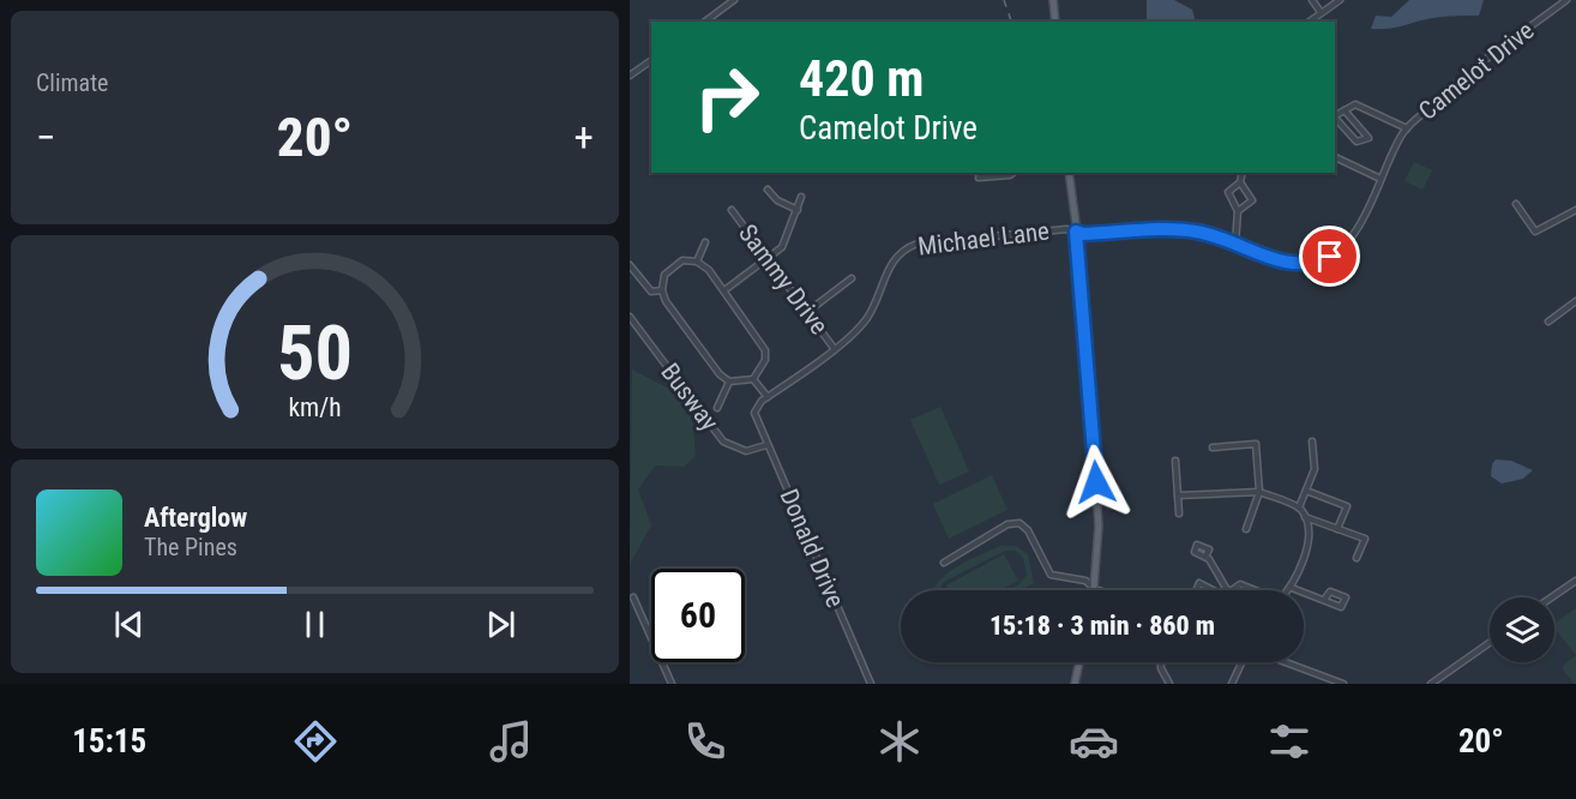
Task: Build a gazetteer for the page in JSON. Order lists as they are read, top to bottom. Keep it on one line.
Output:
{"streets":{"street":["Camelot Drive","Michael Lane","Sammy Drive","Busway","Donald Drive"]},"crossings":[["Camelot Drive","Michael Lane"],["Michael Lane","Sammy Drive"],["Michael Lane","Donald Drive"],["Busway","Donald Drive"]],"page":{"tile":"Climate","turn":["420 m","Camelot Drive"],"heat":["−","20°","+"],"song":["Afterglow","The Pines"],"limit":"60","trip":"15:18 · 3 min · 860 m","tabs":["15:15","20°"],"gauge":["50","km/h"]}}
